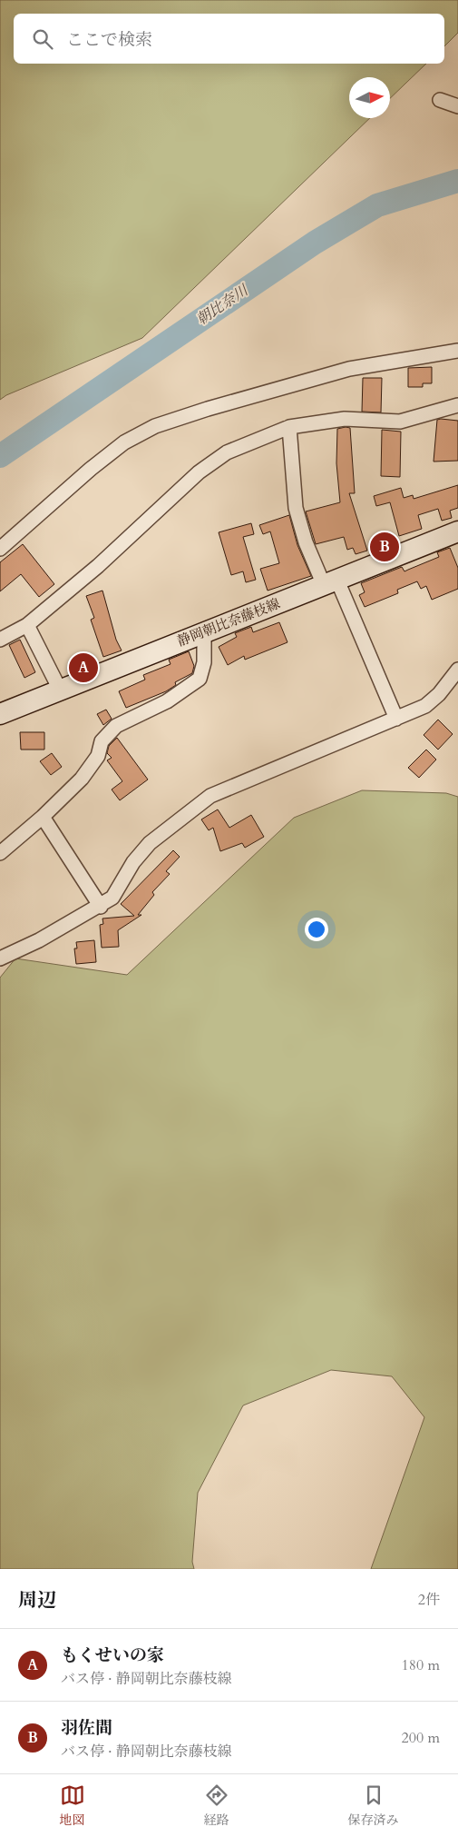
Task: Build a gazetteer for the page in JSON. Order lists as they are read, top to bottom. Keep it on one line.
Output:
{"streets":{"main road":["静岡朝比奈藤枝線"]},"water":["朝比奈川"],"north":"right","page":{"search":"ここで検索","pins":["B","A"],"heading":["周辺","2件"],"list":[{"mark":"A","name":"もくせいの家","note":"バス停 · 静岡朝比奈藤枝線","value":"180 m"},{"mark":"B","name":"羽佐間","note":"バス停 · 静岡朝比奈藤枝線","value":"200 m"}],"nav":["地図","経路","保存済み"]}}
